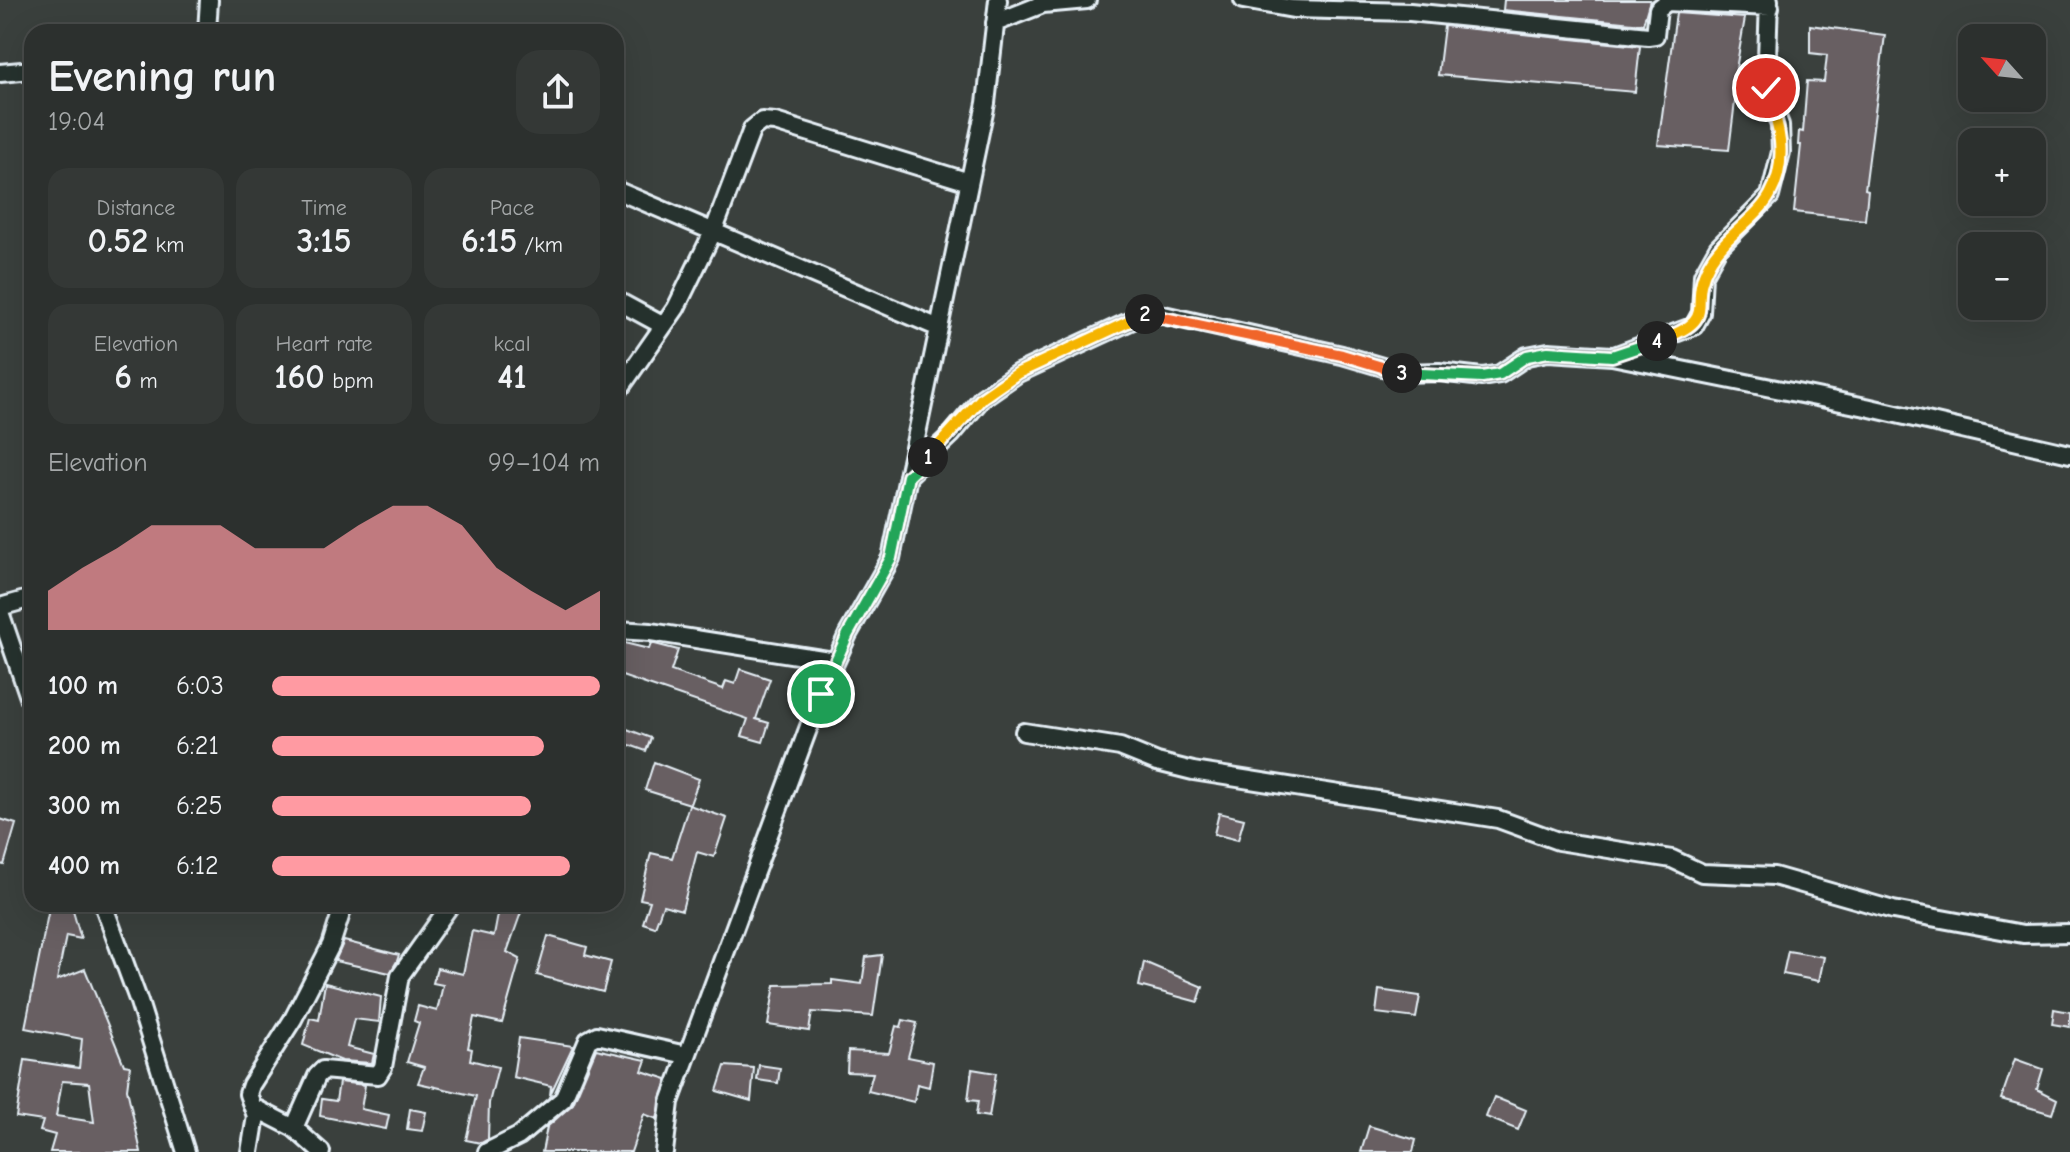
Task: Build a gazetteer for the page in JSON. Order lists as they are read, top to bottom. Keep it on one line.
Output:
{"north":"top left","page":{"map_buttons":["+","−"],"heading":["Evening run","19:04"],"stats":[["Distance","0.52 km"],["Time","3:15"],["Pace","6:15 /km"],["Elevation","6 m"],["Heart rate","160 bpm"],["kcal","41"]],"pins":["2","4","3","1"],"chart":["Elevation","99–104 m"],"list":[{"name":"100 m","note":"6:03"},{"name":"200 m","note":"6:21"},{"name":"300 m","note":"6:25"},{"name":"400 m","note":"6:12"}]}}
